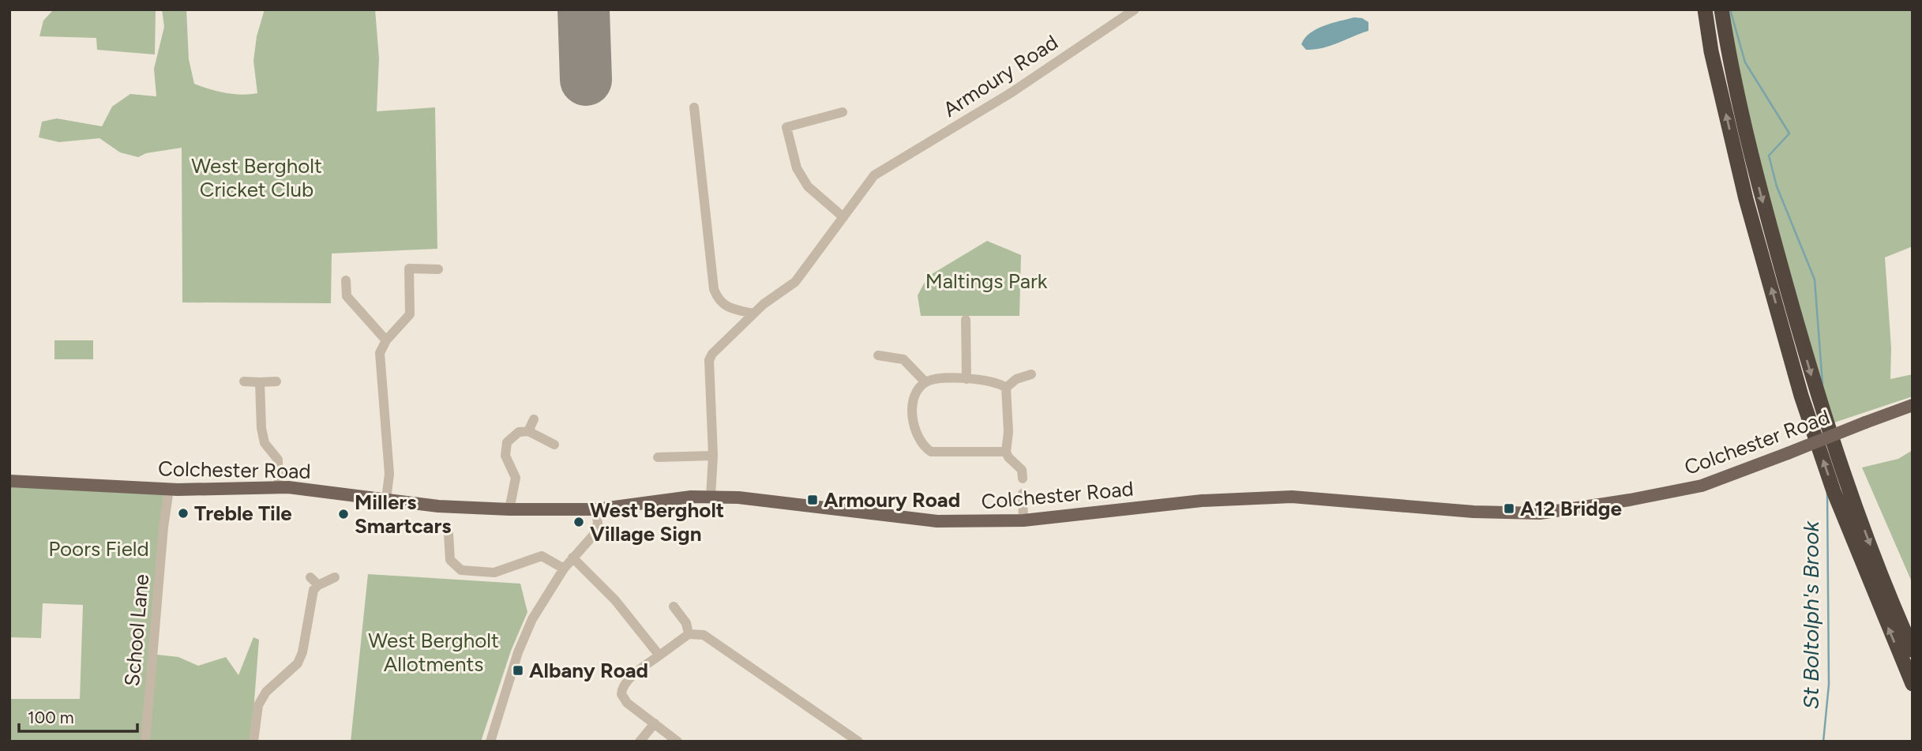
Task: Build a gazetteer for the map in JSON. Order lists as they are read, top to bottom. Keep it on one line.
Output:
{"streets":{"main road":["Colchester Road"],"street":["Armoury Road","School Lane"]},"crossings":[["Armoury Road","Colchester Road"],["Colchester Road","School Lane"]],"water":["St Boltolph's Brook"],"parks":["West Bergholt Cricket Club","Maltings Park","Poors Field","West Bergholt Allotments"],"places":{"transit":["Armoury Road","A12 Bridge","Albany Road"],"other":["Treble Tile","Millers Smartcars","West Bergholt Village Sign"]},"scale_bar":"100 m"}
